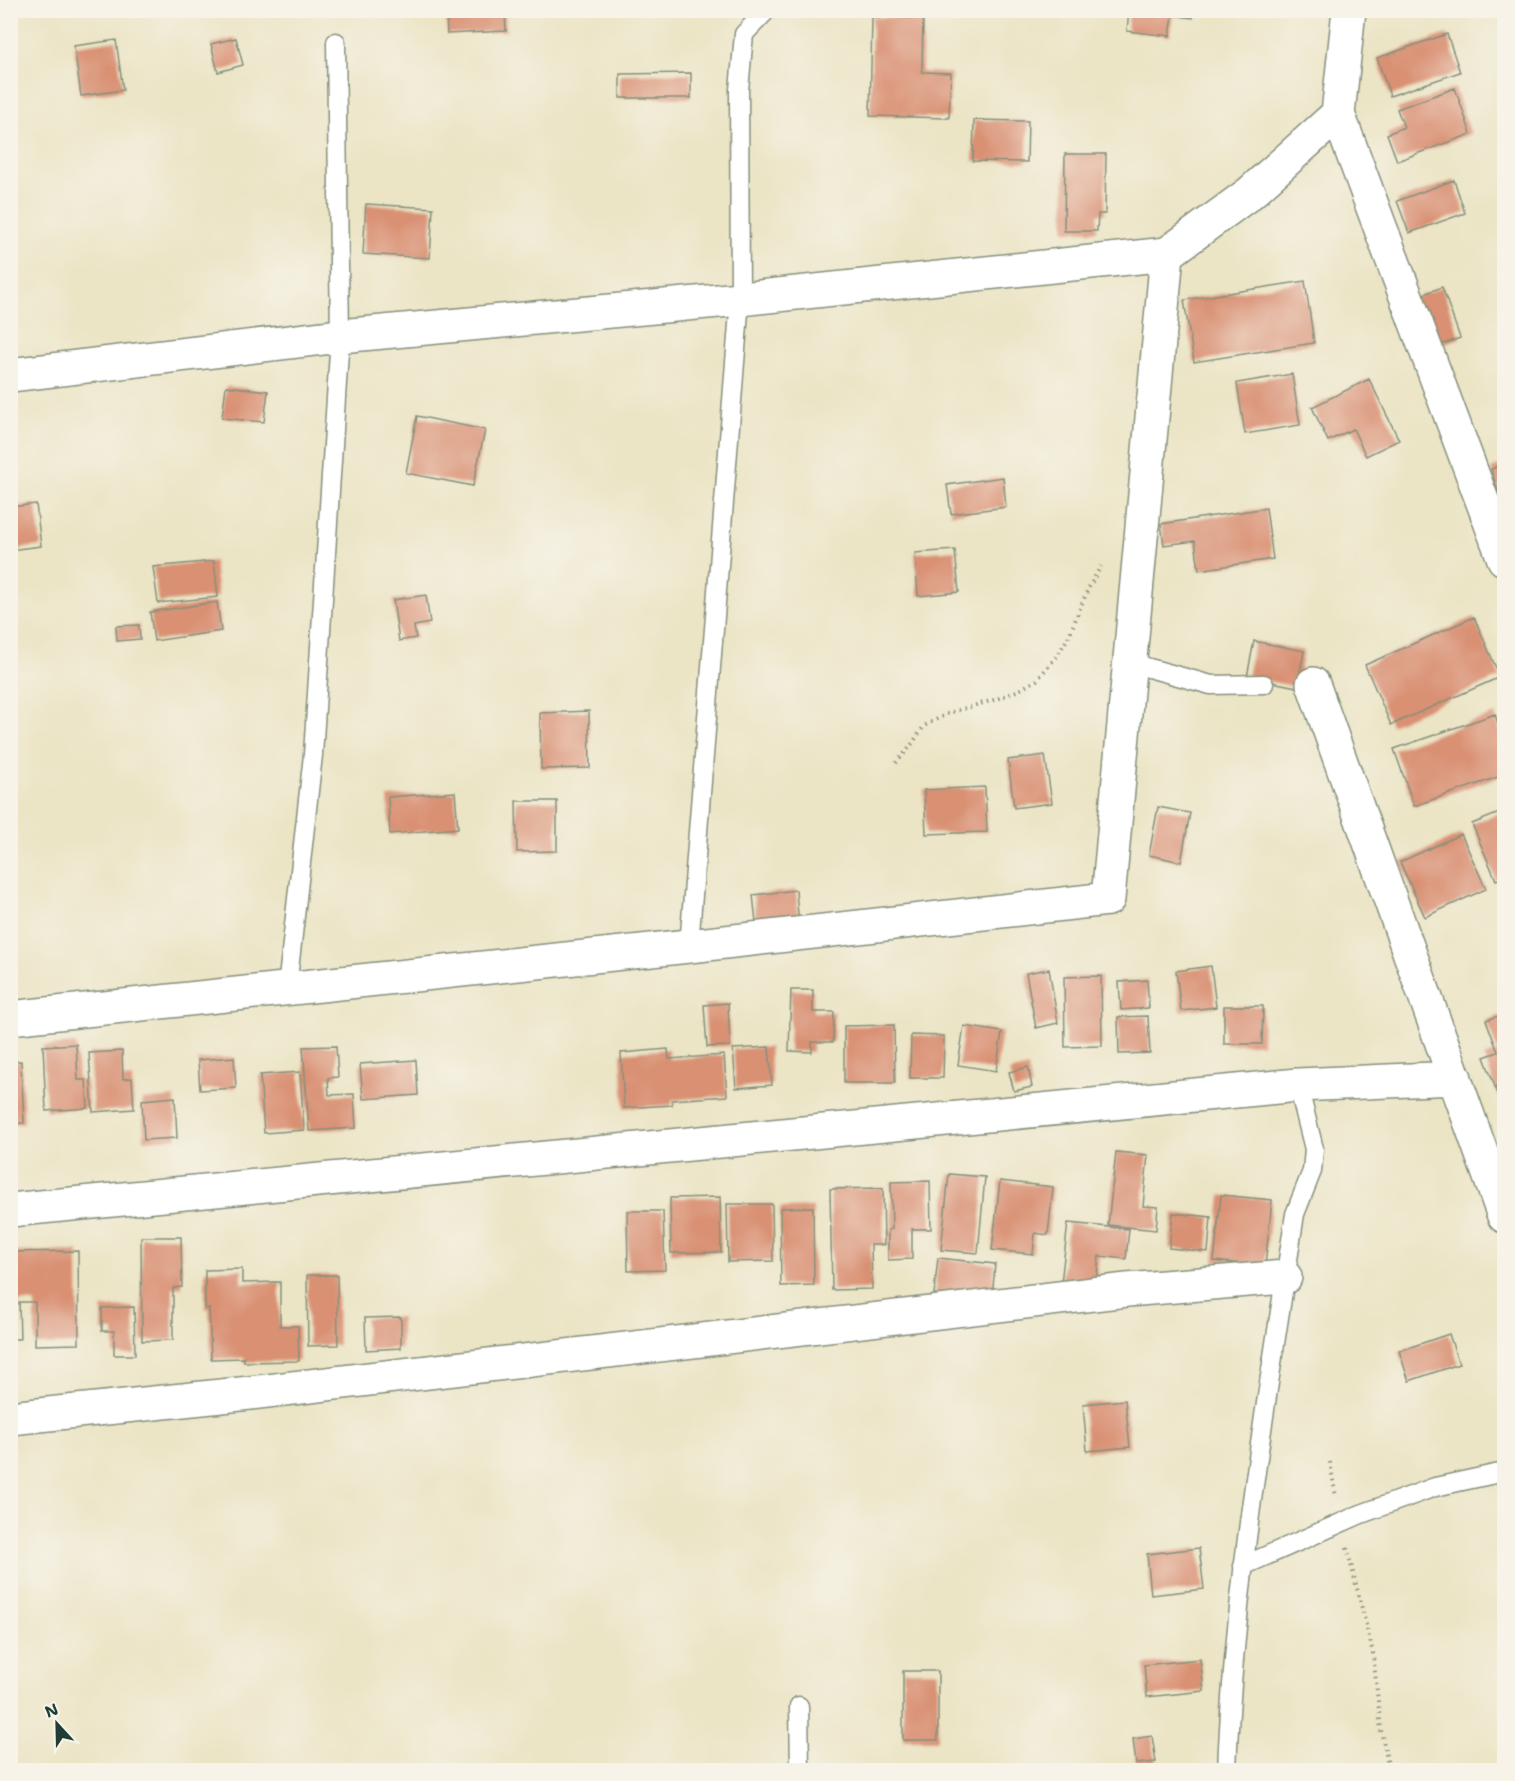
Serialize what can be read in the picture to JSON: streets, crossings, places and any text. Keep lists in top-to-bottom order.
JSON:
{
  "north": "top"
}
